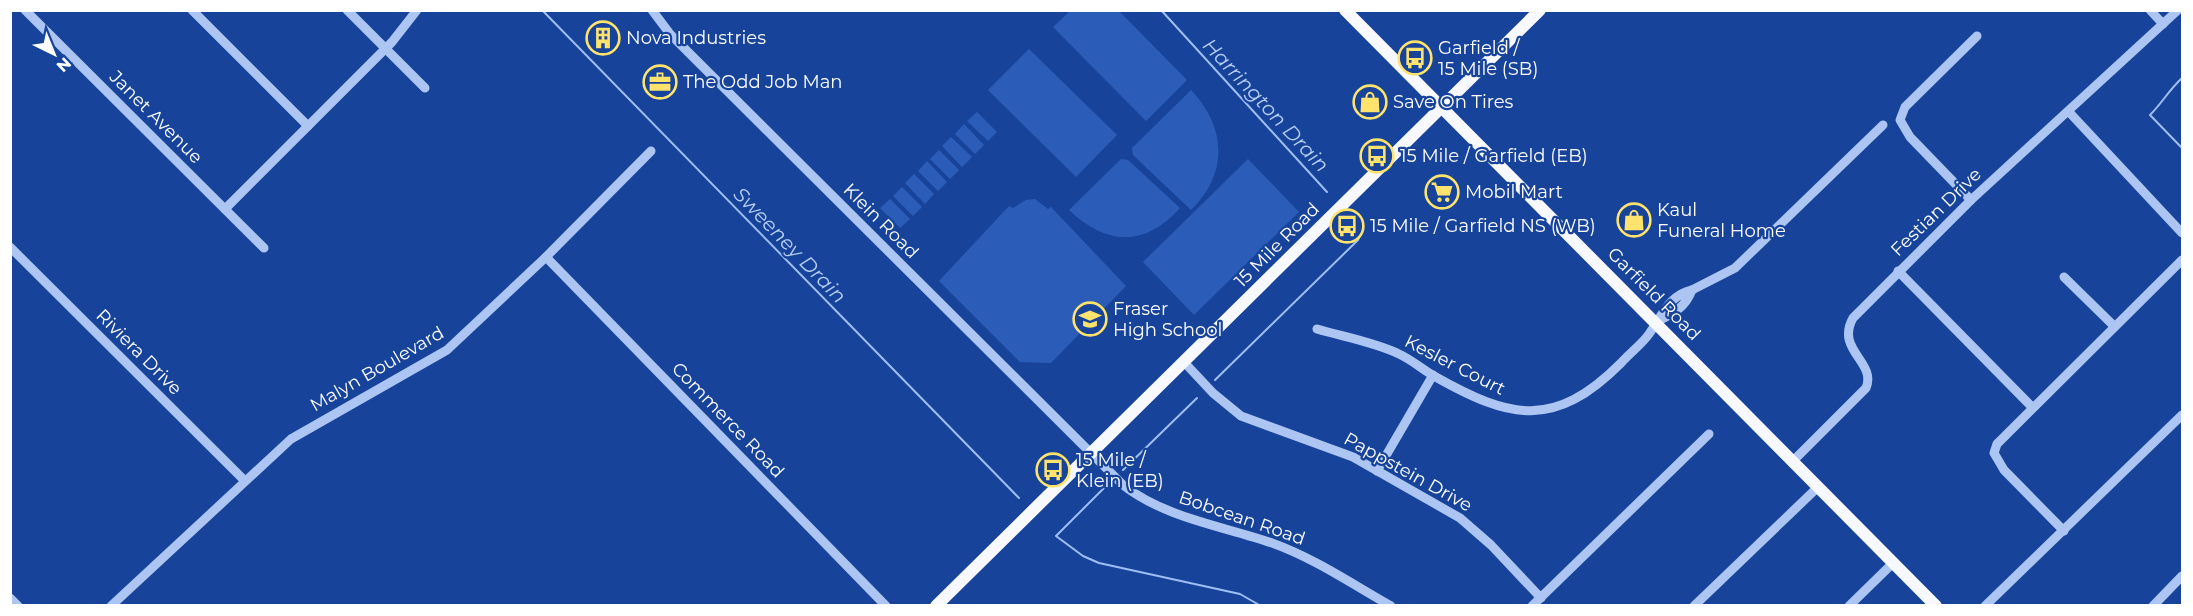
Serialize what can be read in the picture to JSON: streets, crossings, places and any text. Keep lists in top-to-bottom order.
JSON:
{
  "streets": {
    "main road": ["15 Mile Road", "Garfield Road"],
    "street": [
      "Janet Avenue",
      "Festian Drive",
      "Klein Road",
      "Riviera Drive",
      "Kesler Court",
      "Malyn Boulevard",
      "Commerce Road",
      "Pappstein Drive",
      "Bobcean Road"
    ]
  },
  "crossings": [
    ["Festian Drive", "Garfield Road"],
    ["Klein Road", "15 Mile Road"],
    ["Klein Road", "Bobcean Road"],
    ["15 Mile Road", "Garfield Road"],
    ["15 Mile Road", "Pappstein Drive"],
    ["15 Mile Road", "Bobcean Road"],
    ["Garfield Road", "Kesler Court"],
    ["Riviera Drive", "Malyn Boulevard"],
    ["Malyn Boulevard", "Commerce Road"]
  ],
  "water": ["Harrington Drain", "Sweeney Drain"],
  "places": {
    "building": ["Nova Industries"],
    "bus stop": [
      "Garfield / 15 Mile (SB)",
      "15 Mile / Garfield (EB)",
      "15 Mile / Garfield NS (WB)",
      "15 Mile / Klein (EB)"
    ],
    "office": ["The Odd Job Man"],
    "shop": ["Save On Tires", "Kaul Funeral Home"],
    "supermarket": ["Mobil Mart"],
    "school or university": ["Fraser High School"]
  },
  "north": "bottom right"
}
